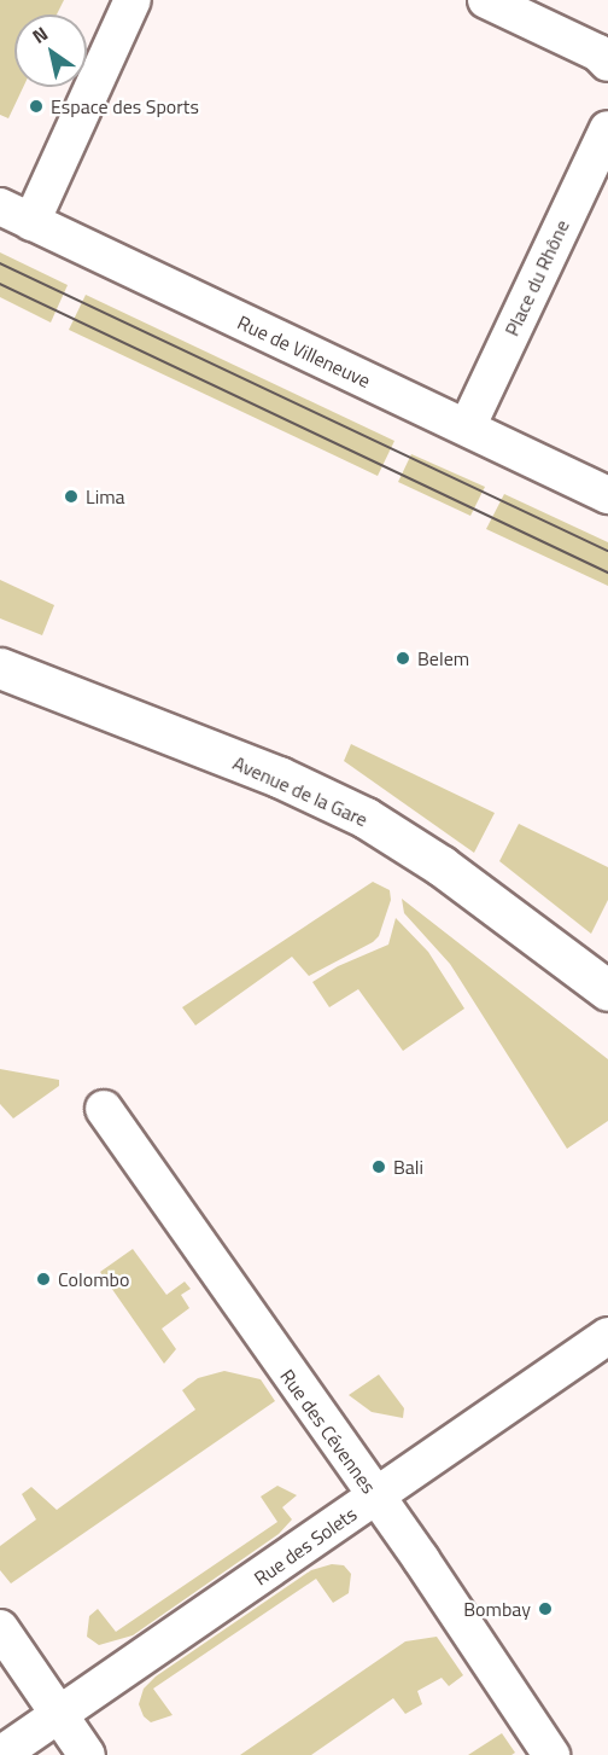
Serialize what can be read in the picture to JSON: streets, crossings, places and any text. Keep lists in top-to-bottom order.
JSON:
{
  "streets": {
    "street": [
      "Place du Rhône",
      "Rue de Villeneuve",
      "Avenue de la Gare",
      "Rue des Cévennes",
      "Rue des Solets"
    ]
  },
  "crossings": [
    ["Place du Rhône", "Rue de Villeneuve"],
    ["Rue des Cévennes", "Rue des Solets"]
  ],
  "places": [
    "Espace des Sports",
    "Lima",
    "Belem",
    "Bali",
    "Colombo",
    "Bombay"
  ],
  "north": "top left"
}
